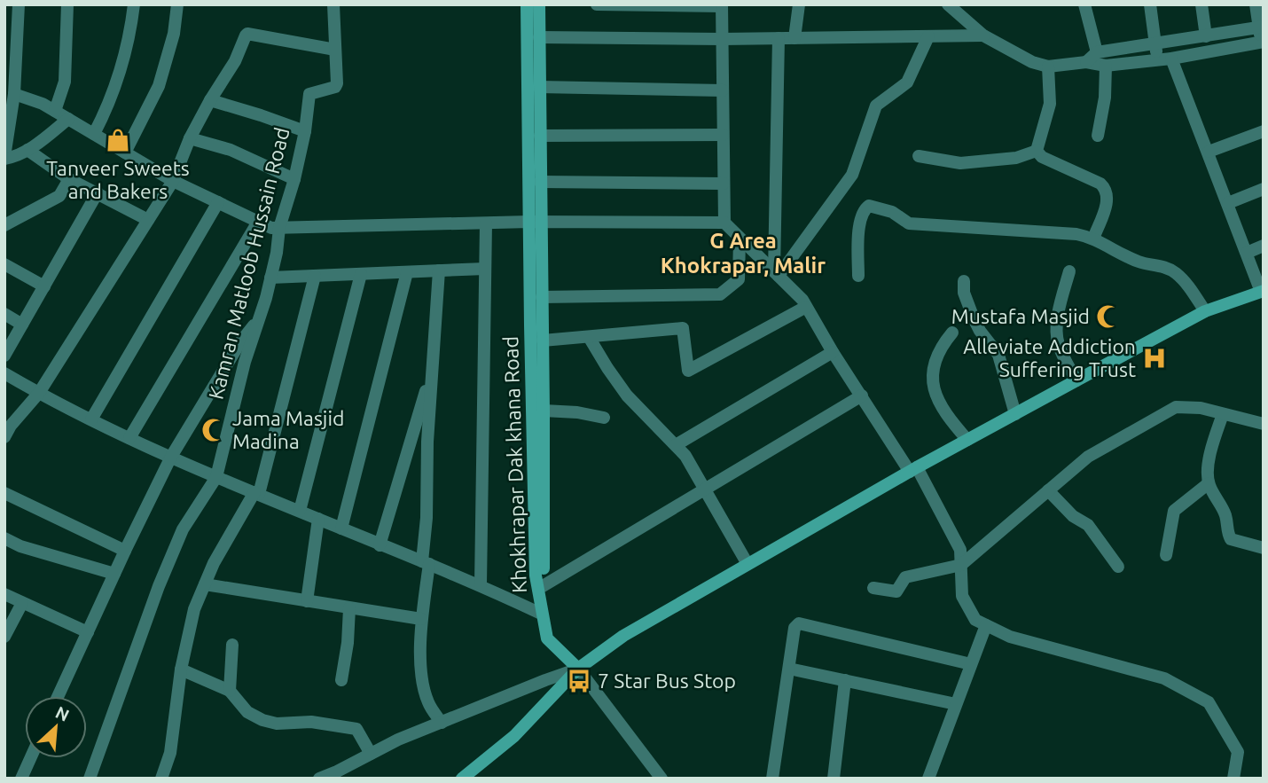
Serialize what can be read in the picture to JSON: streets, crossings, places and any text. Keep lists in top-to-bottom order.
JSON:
{
  "streets": {
    "street": ["Kamran Matloob Hussain Road", "Khokhrapar Dak khana Road"]
  },
  "districts": ["G Area Khokrapar, Malir"],
  "places": {
    "shop": ["Tanveer Sweets and Bakers"],
    "mosque": ["Mustafa Masjid", "Jama Masjid Madina"],
    "hospital": ["Alleviate Addiction Suffering Trust"],
    "bus stop": ["7 Star Bus Stop"]
  },
  "north": "top right"
}
